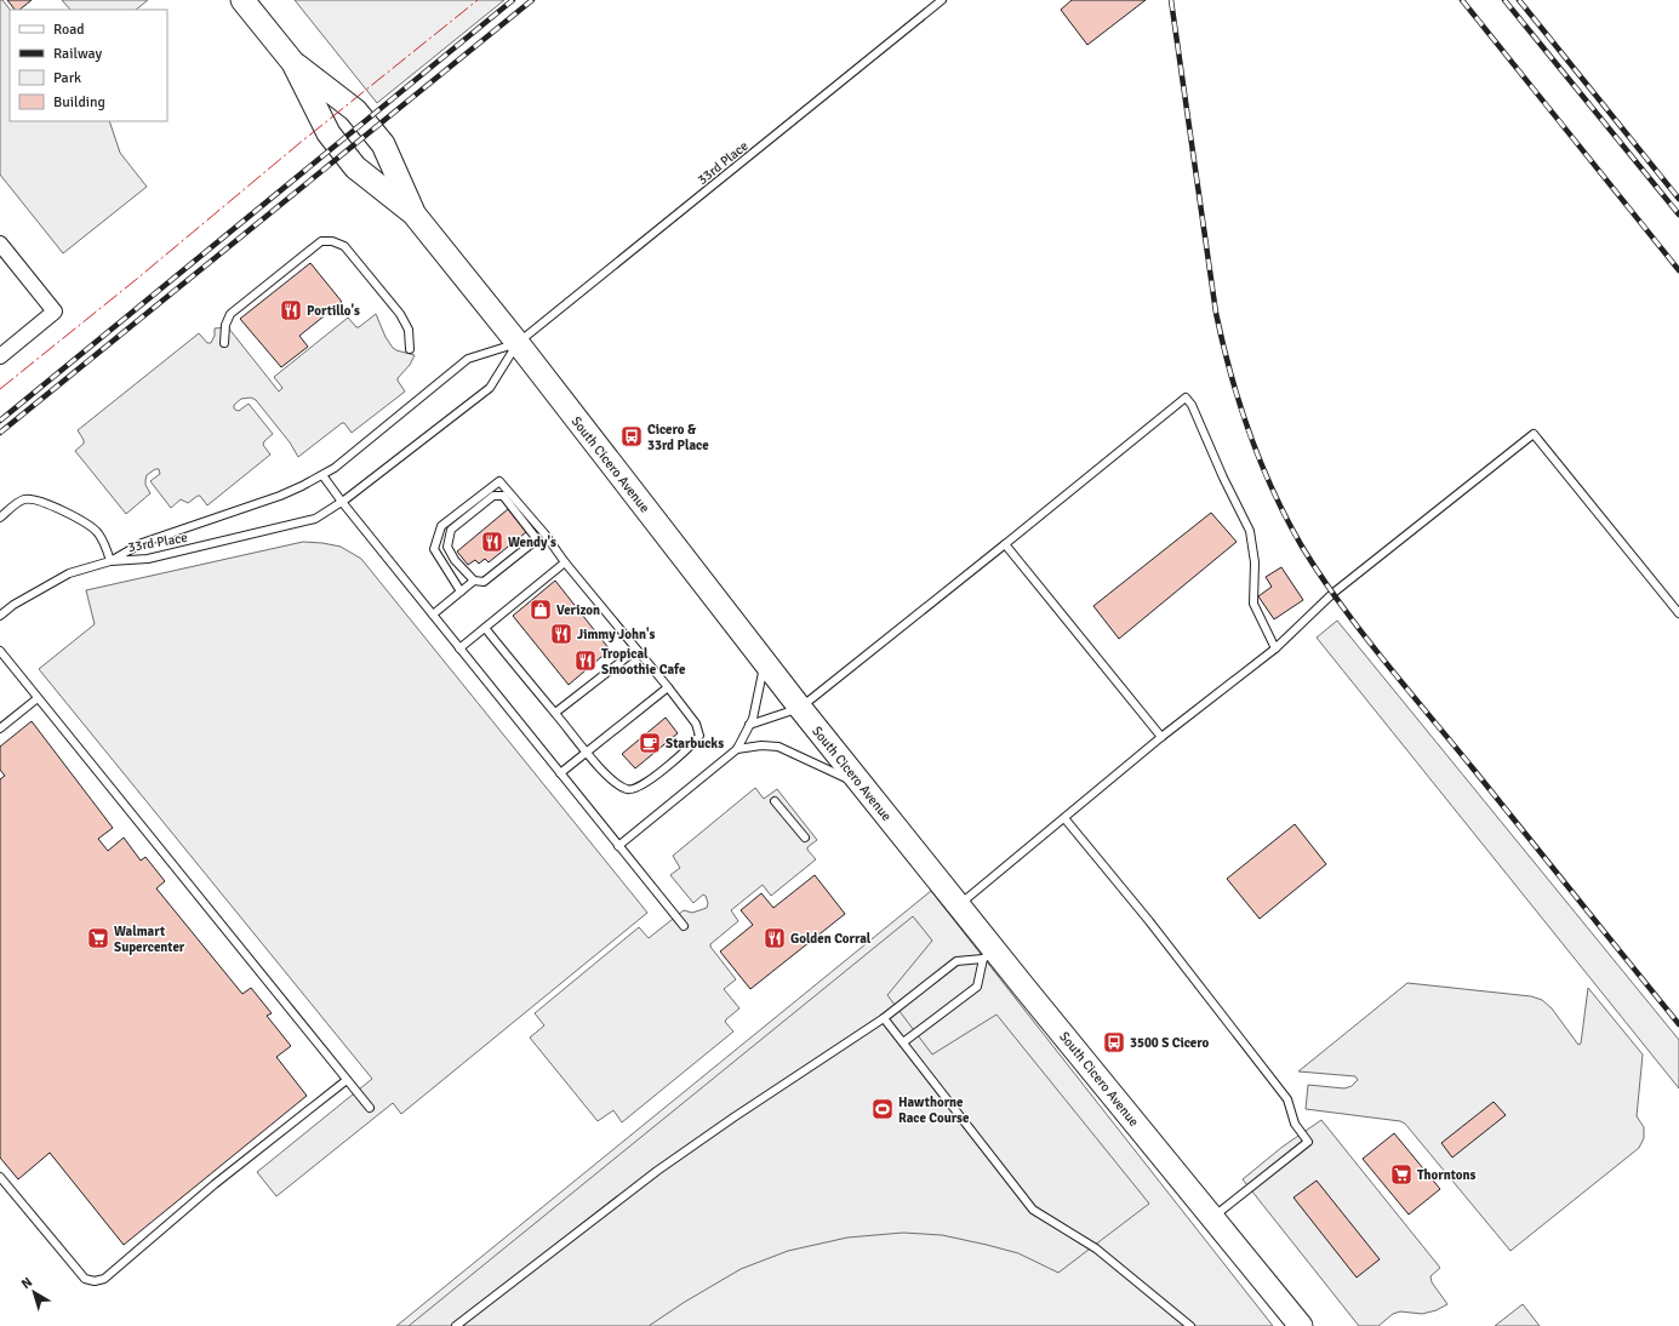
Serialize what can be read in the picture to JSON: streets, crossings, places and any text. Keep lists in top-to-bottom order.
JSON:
{
  "streets": {
    "main road": ["South Cicero Avenue"],
    "lane": ["33rd Place"]
  },
  "crossings": [
    ["33rd Place", "South Cicero Avenue"]
  ],
  "places": {
    "restaurant": [
      "Portillo's",
      "Wendy's",
      "Jimmy John's",
      "Tropical Smoothie Cafe",
      "Golden Corral"
    ],
    "bus stop": ["Cicero & 33rd Place", "3500 S Cicero"],
    "shop": ["Verizon"],
    "cafe": ["Starbucks"],
    "supermarket": ["Walmart Supercenter", "Thorntons"],
    "sports": ["Hawthorne Race Course"]
  },
  "legend": [
    "Road",
    "Railway",
    "Park",
    "Building"
  ],
  "north": "top left"
}
